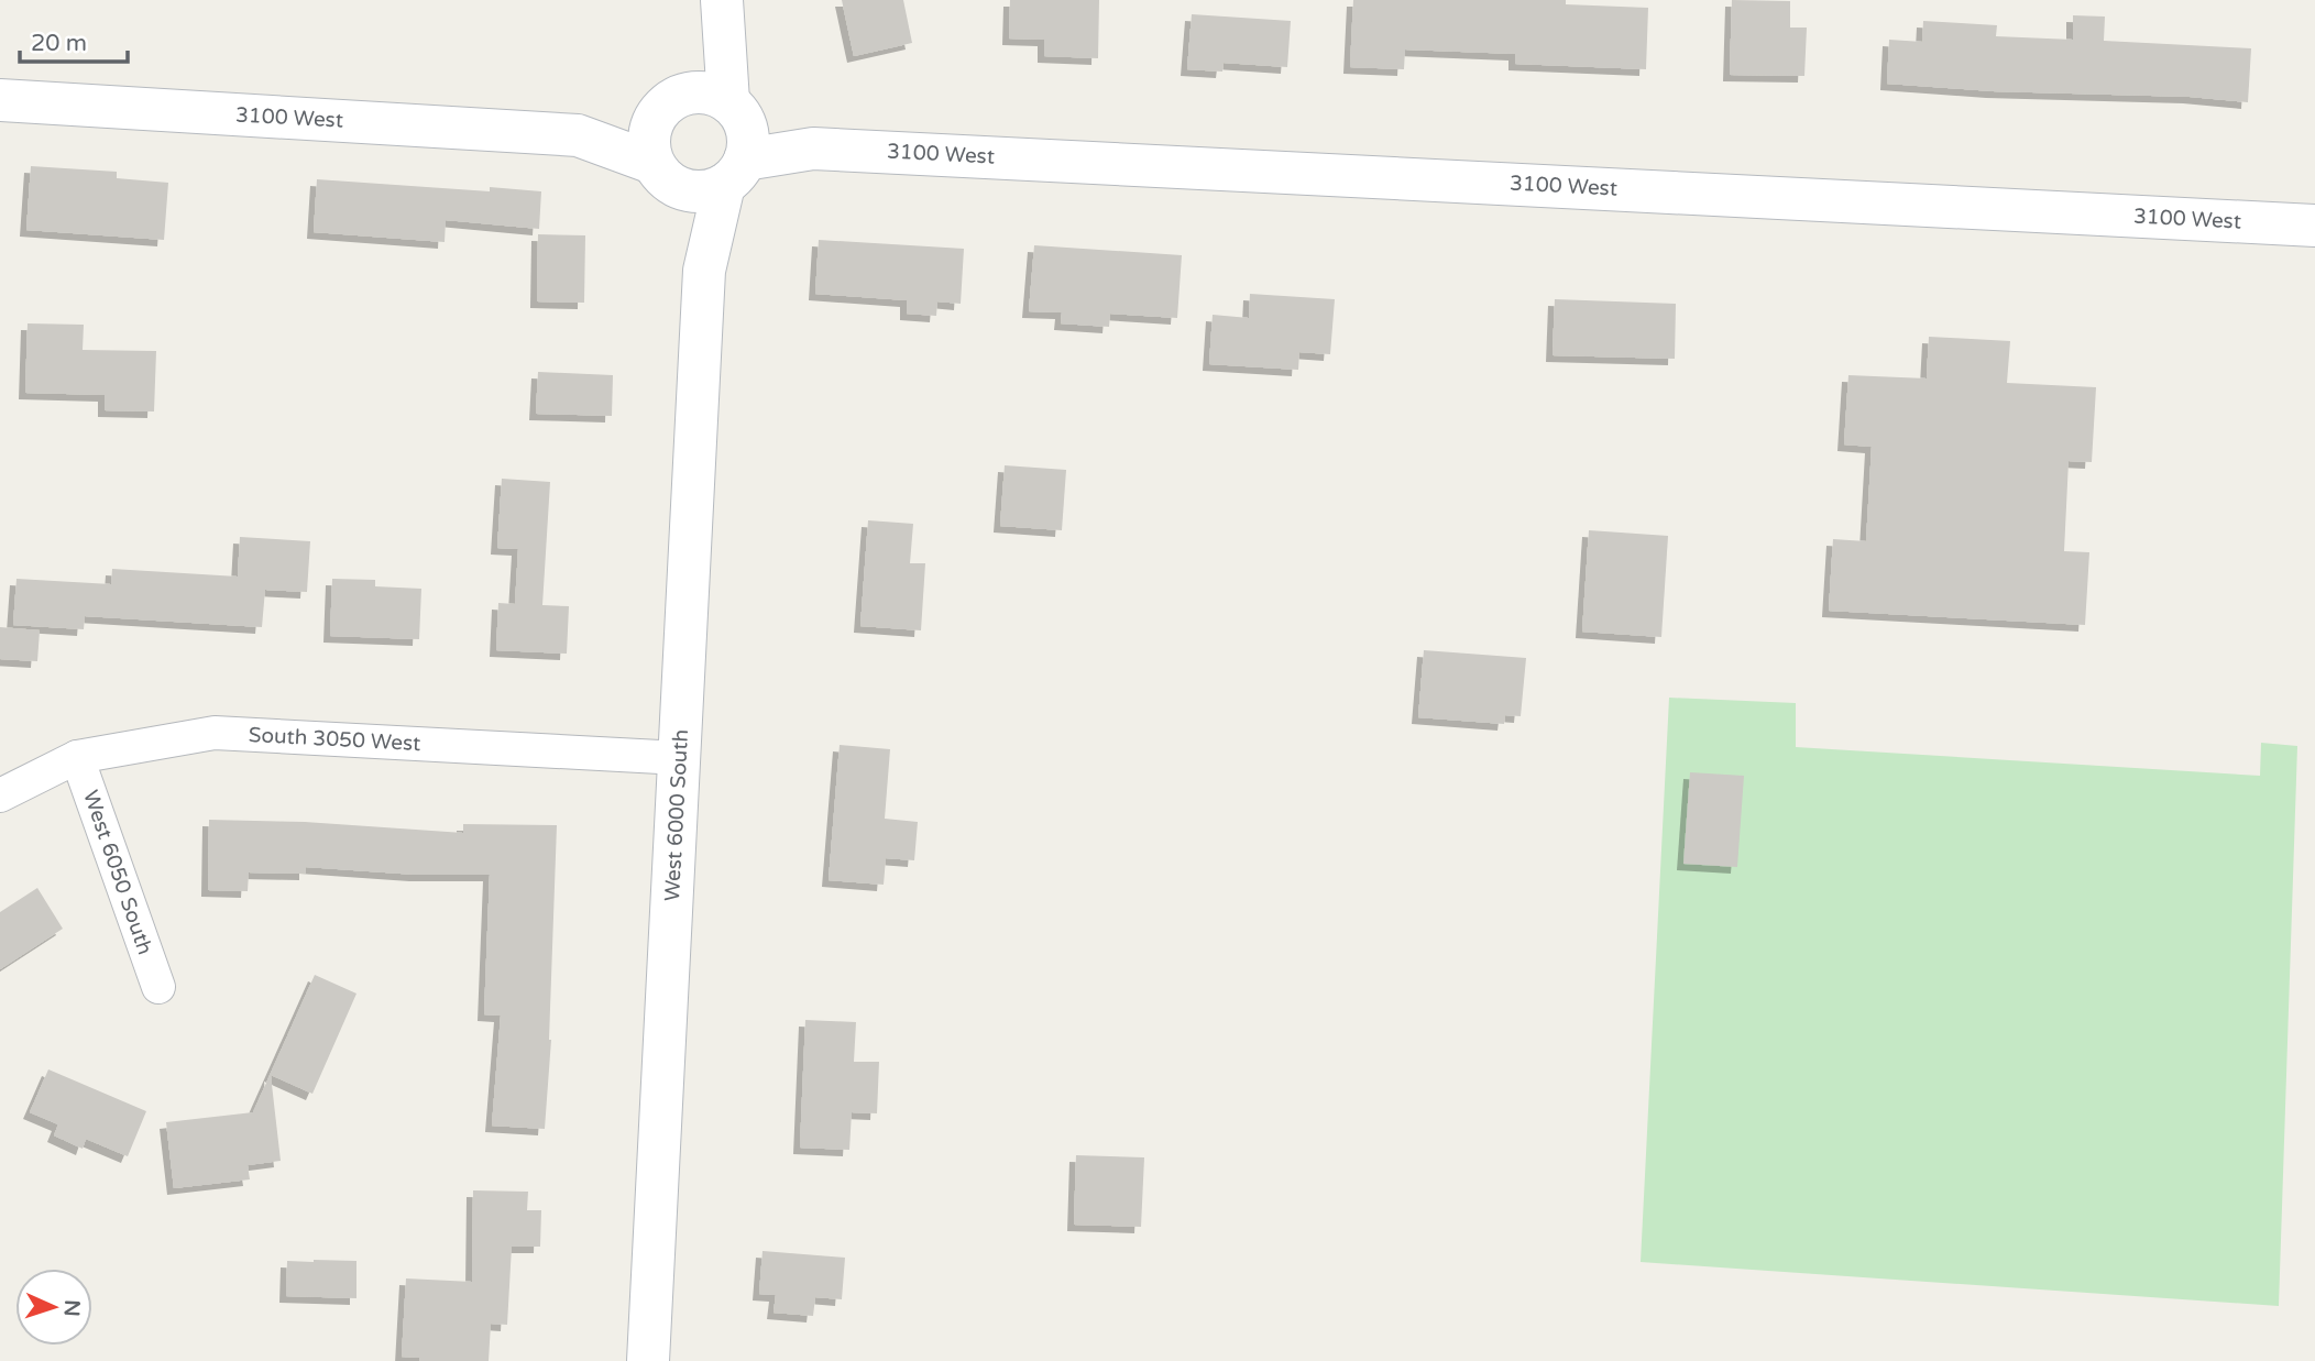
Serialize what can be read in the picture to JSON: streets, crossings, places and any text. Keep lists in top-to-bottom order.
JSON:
{
  "streets": {
    "street": [
      "3100 West",
      "South 3050 West",
      "West 6000 South",
      "West 6050 South"
    ]
  },
  "crossings": [
    ["3100 West", "West 6000 South"],
    ["South 3050 West", "West 6000 South"],
    ["South 3050 West", "West 6050 South"]
  ],
  "scale_bar": "20 m",
  "north": "right"
}
